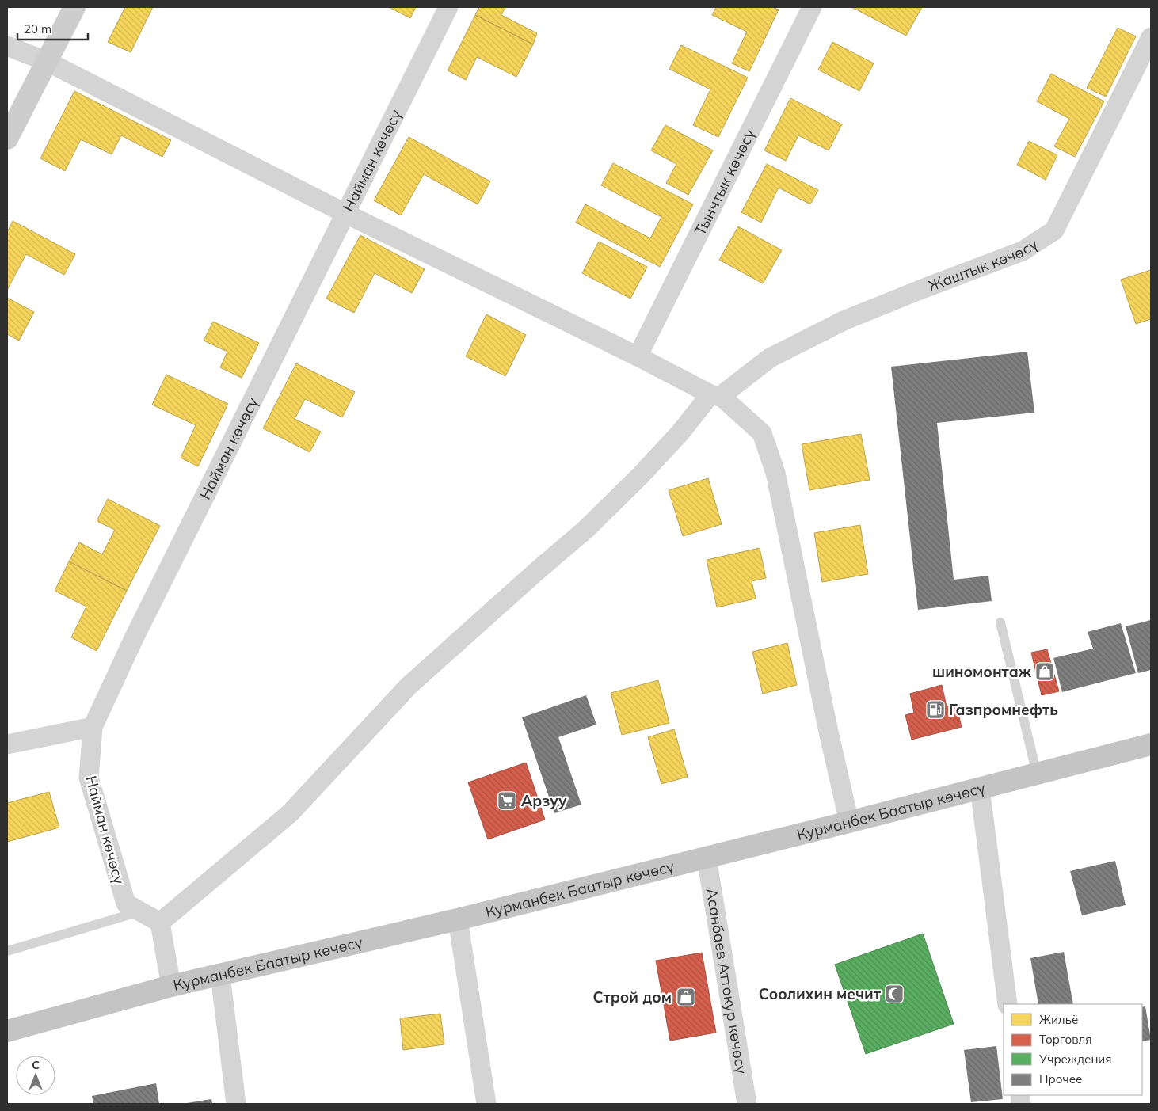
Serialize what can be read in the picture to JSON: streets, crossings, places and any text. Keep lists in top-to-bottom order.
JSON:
{
  "streets": {
    "highway": ["Курманбек Баатыр көчөсү"],
    "street": [
      "Найман көчөсү",
      "Тынчтык көчөсү",
      "Жаштык көчөсү",
      "Асанбаев Аттокур көчөсү"
    ]
  },
  "crossings": [
    ["Курманбек Баатыр көчөсү", "Асанбаев Аттокур көчөсү"]
  ],
  "places": {
    "shop": ["шиномонтаж", "Строй дом"],
    "fuel station": ["Газпромнефть"],
    "supermarket": ["Арзуу"],
    "mosque": ["Соолихин мечит"]
  },
  "legend": [
    "Жильё",
    "Торговля",
    "Учреждения",
    "Прочее"
  ],
  "scale_bar": "20 m",
  "north": "top"
}
